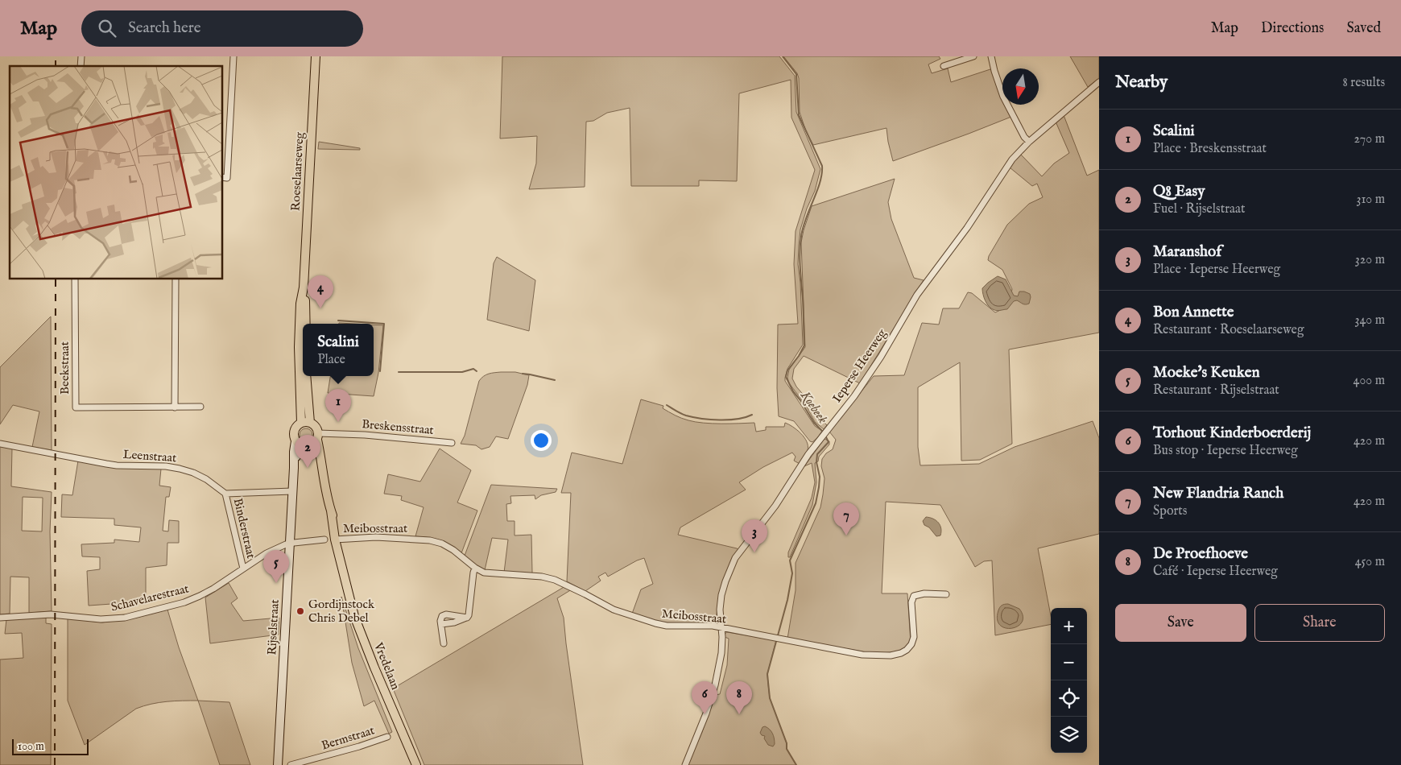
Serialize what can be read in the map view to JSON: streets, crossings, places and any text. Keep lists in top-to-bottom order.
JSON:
{
  "streets": {
    "main road": ["Roeselaarseweg", "Vredelaan"],
    "street": [
      "Ieperse Heerweg",
      "Beekstraat",
      "Breskensstraat",
      "Leenstraat",
      "Binderstraat",
      "Meibosstraat",
      "Schavelarestraat",
      "Rijselstraat",
      "Bermstraat"
    ]
  },
  "crossings": [
    ["Roeselaarseweg", "Breskensstraat"],
    ["Roeselaarseweg", "Rijselstraat"],
    ["Roeselaarseweg", "Vredelaan"],
    ["Ieperse Heerweg", "Meibosstraat"],
    ["Breskensstraat", "Rijselstraat"],
    ["Breskensstraat", "Vredelaan"],
    ["Leenstraat", "Binderstraat"],
    ["Binderstraat", "Schavelarestraat"],
    ["Meibosstraat", "Vredelaan"],
    ["Schavelarestraat", "Rijselstraat"],
    ["Rijselstraat", "Vredelaan"]
  ],
  "water": ["Koebeek"],
  "places": ["Gordijnstock Chris Debel"],
  "scale_bar": "100 m",
  "north": "bottom",
  "page": {
    "header": "Map",
    "search": "Search here",
    "nav": ["Map", "Directions", "Saved"],
    "heading": ["Nearby", "8 results"],
    "list": [
      {
        "mark": "1",
        "name": "Scalini",
        "note": "Place · Breskensstraat",
        "value": "270 m"
      },
      {
        "mark": "2",
        "name": "Q8 Easy",
        "note": "Fuel · Rijselstraat",
        "value": "310 m"
      },
      {
        "mark": "3",
        "name": "Maranshof",
        "note": "Place · Ieperse Heerweg",
        "value": "320 m"
      },
      {
        "mark": "4",
        "name": "Bon Annette",
        "note": "Restaurant · Roeselaarseweg",
        "value": "340 m"
      },
      {
        "mark": "5",
        "name": "Moeke's Keuken",
        "note": "Restaurant · Rijselstraat",
        "value": "400 m"
      },
      {
        "mark": "6",
        "name": "Torhout Kinderboerderij",
        "note": "Bus stop · Ieperse Heerweg",
        "value": "420 m"
      },
      {
        "mark": "7",
        "name": "New Flandria Ranch",
        "note": "Sports",
        "value": "420 m"
      },
      {
        "mark": "8",
        "name": "De Proefhoeve",
        "note": "Café · Ieperse Heerweg",
        "value": "450 m"
      }
    ],
    "pins": [
      "4",
      "1",
      "2",
      "7",
      "3",
      "5",
      "6",
      "8"
    ],
    "popup": ["Scalini", "Place"],
    "buttons": ["Save", "Share"],
    "map_buttons": ["+", "−"],
    "scale": "100 m"
  }
}
